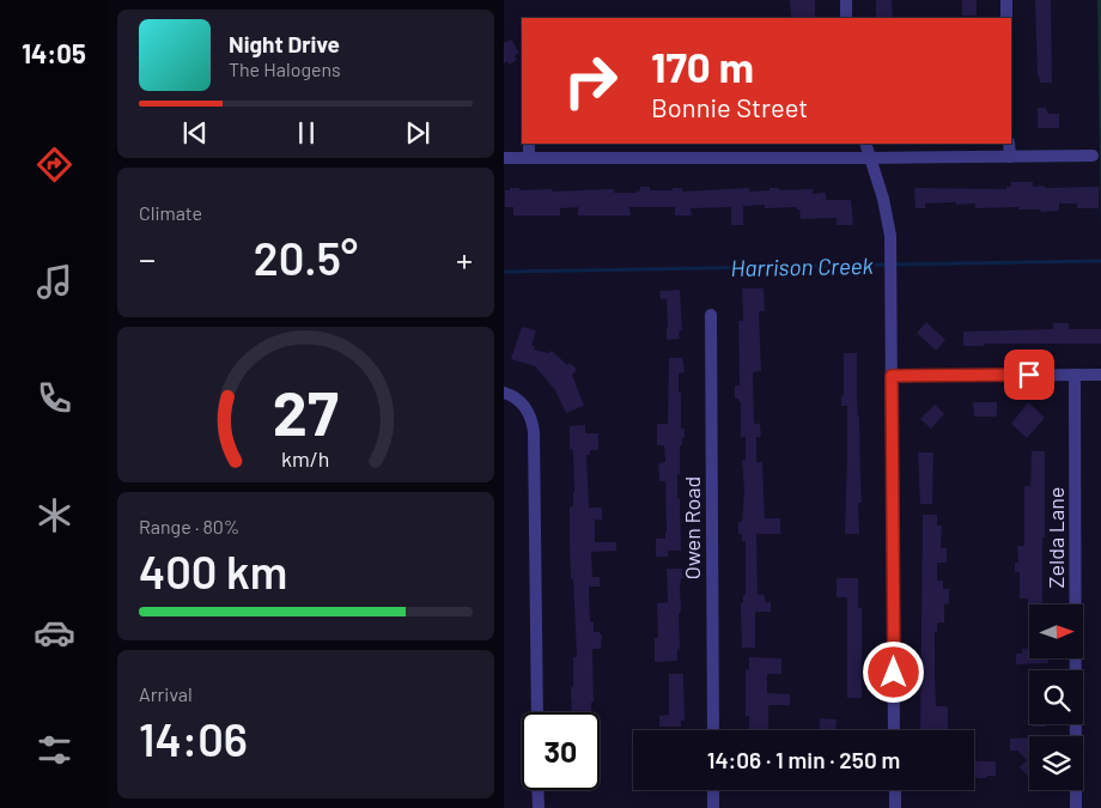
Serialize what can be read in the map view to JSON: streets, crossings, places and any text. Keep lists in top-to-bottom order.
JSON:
{
  "streets": {
    "street": ["Owen Road", "Zelda Lane"]
  },
  "water": ["Harrison Creek"],
  "north": "right",
  "page": {
    "tabs": "14:05",
    "turn": ["170 m", "Bonnie Street"],
    "song": ["Night Drive", "The Halogens"],
    "tile": [
      "Climate",
      ["Range · 80%", "400 km"],
      ["Arrival", "14:06"]
    ],
    "heat": ["−", "20.5°", "+"],
    "limit": "30",
    "trip": "14:06 · 1 min · 250 m",
    "gauge": ["27", "km/h"]
  }
}
